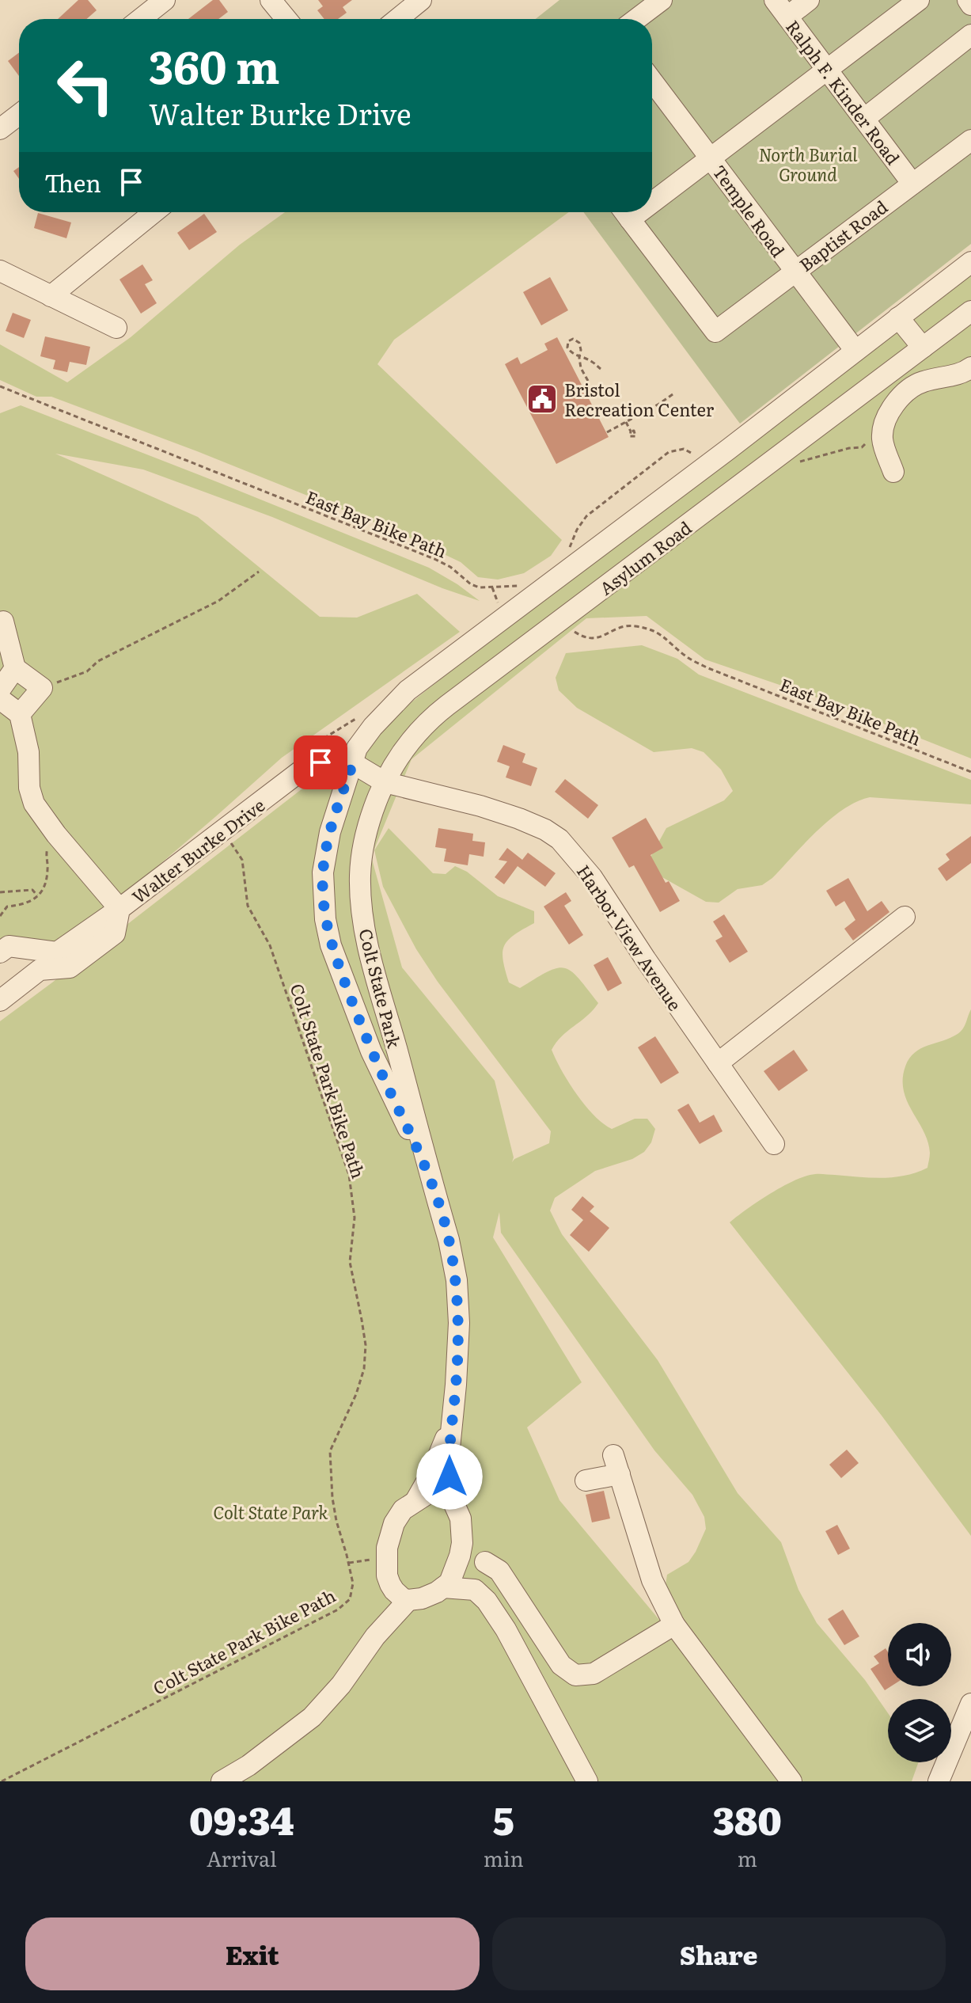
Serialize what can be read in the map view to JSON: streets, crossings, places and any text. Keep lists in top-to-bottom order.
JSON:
{
  "streets": {
    "street": [
      "Ralph F. Kinder Road",
      "Temple Road",
      "Baptist Road",
      "Asylum Road",
      "Walter Burke Drive",
      "Harbor View Avenue",
      "Colt State Park"
    ],
    "path": ["East Bay Bike Path", "Colt State Park Bike Path"]
  },
  "crossings": [
    ["Ralph F. Kinder Road", "Baptist Road"],
    ["Temple Road", "Baptist Road"],
    ["East Bay Bike Path", "Asylum Road"],
    ["East Bay Bike Path", "Colt State Park"],
    ["Asylum Road", "Harbor View Avenue"],
    ["Asylum Road", "Colt State Park"],
    ["Walter Burke Drive", "Harbor View Avenue"],
    ["Walter Burke Drive", "Colt State Park"],
    ["Walter Burke Drive", "Colt State Park Bike Path"],
    ["Harbor View Avenue", "Colt State Park"]
  ],
  "parks": ["North Burial Ground", "Colt State Park"],
  "places": {
    "public building": ["Bristol Recreation Center"]
  },
  "page": {
    "turn": ["360 m", "Walter Burke Drive"],
    "then": "Then",
    "eta": [
      "09:34",
      "Arrival",
      "5",
      "min",
      "380",
      "m"
    ],
    "buttons": ["Exit", "Share"]
  }
}
